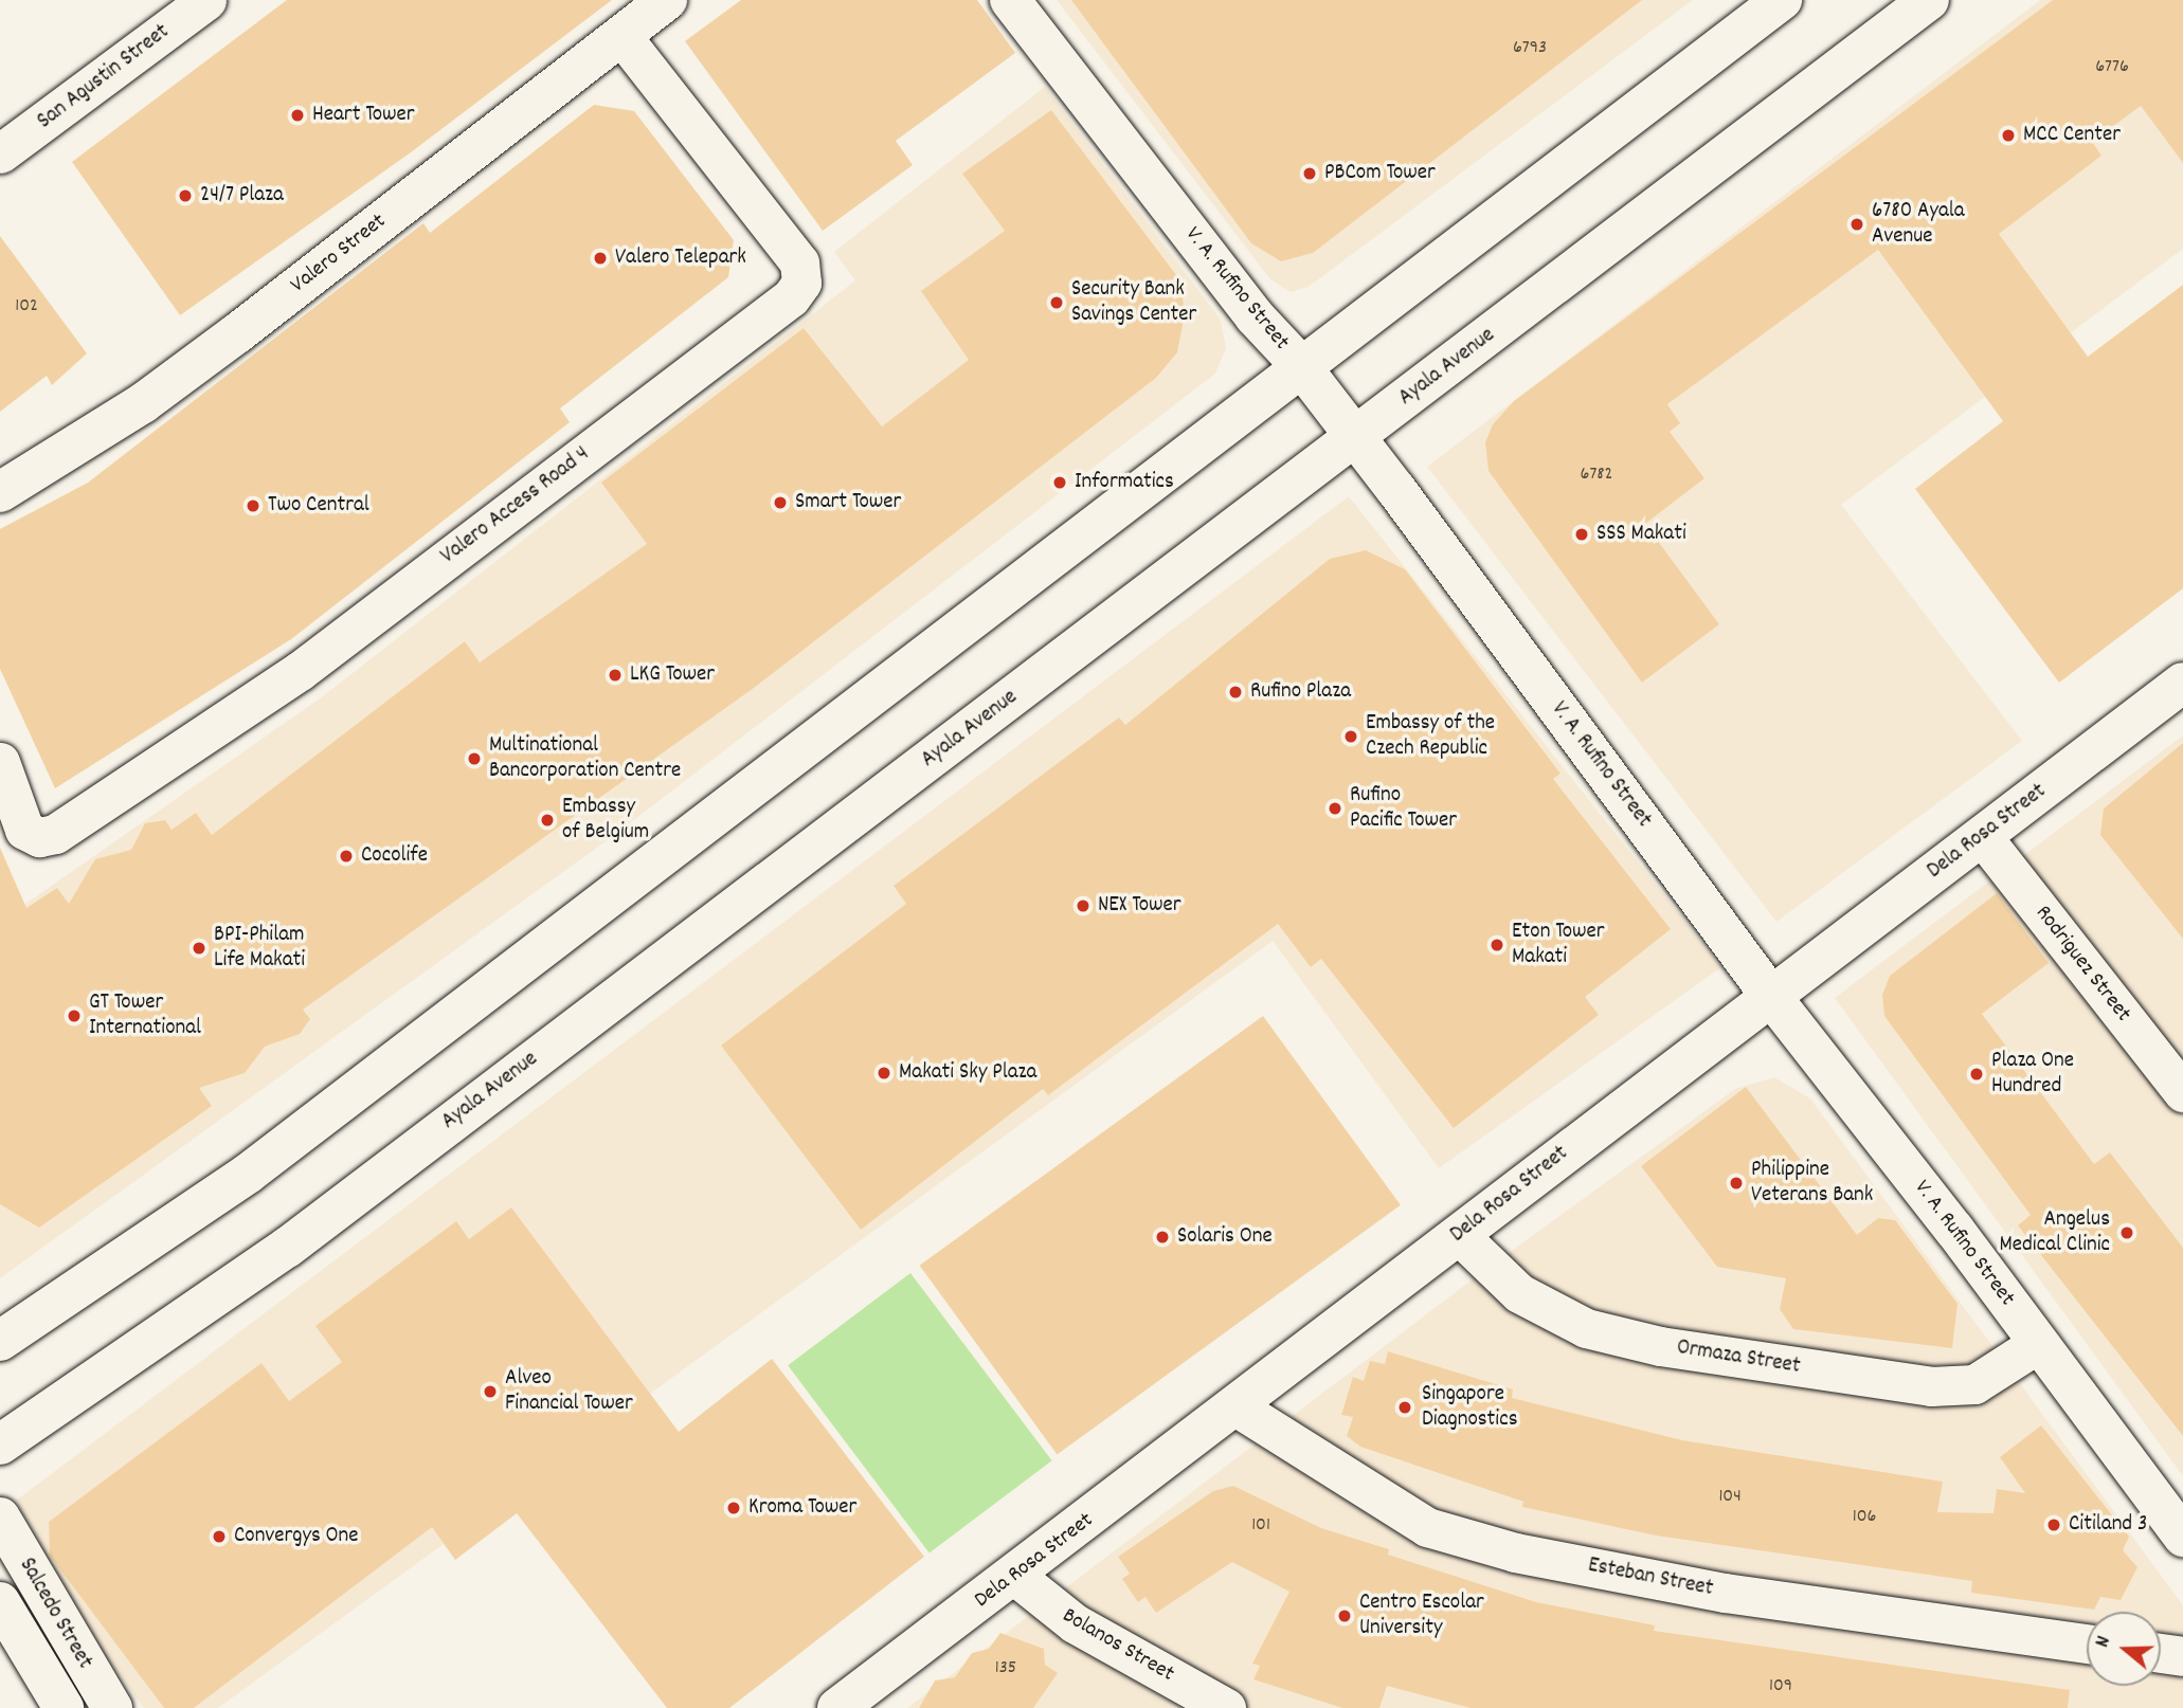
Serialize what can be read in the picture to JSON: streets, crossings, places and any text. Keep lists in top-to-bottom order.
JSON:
{
  "streets": {
    "street": [
      "San Agustin Street",
      "Valero Street",
      "V. A. Rufino Street",
      "Ayala Avenue",
      "Valero Access Road 4",
      "Dela Rosa Street",
      "Rodriguez Street",
      "Ormaza Street",
      "Esteban Street",
      "Salcedo Street",
      "Bolanos Street"
    ]
  },
  "crossings": [
    ["Valero Street", "Valero Access Road 4"],
    ["V. A. Rufino Street", "Ayala Avenue"],
    ["V. A. Rufino Street", "Dela Rosa Street"],
    ["V. A. Rufino Street", "Ormaza Street"],
    ["Dela Rosa Street", "Rodriguez Street"],
    ["Dela Rosa Street", "Ormaza Street"],
    ["Dela Rosa Street", "Esteban Street"],
    ["Dela Rosa Street", "Bolanos Street"]
  ],
  "places": [
    "Heart Tower",
    "MCC Center",
    "PBCom Tower",
    "24/7 Plaza",
    "6780 Ayala Avenue",
    "Valero Telepark",
    "Security Bank Savings Center",
    "Informatics",
    "Smart Tower",
    "Two Central",
    "SSS Makati",
    "LKG Tower",
    "Rufino Plaza",
    "Embassy of the Czech Republic",
    "Multinational Bancorporation Centre",
    "Rufino Pacific Tower",
    "Embassy of Belgium",
    "Cocolife",
    "NEX Tower",
    "Eton Tower Makati",
    "BPI-Philam Life Makati",
    "GT Tower International",
    "Makati Sky Plaza",
    "Plaza One Hundred",
    "Philippine Veterans Bank",
    "Angelus Medical Clinic",
    "Solaris One",
    "Alveo Financial Tower",
    "Singapore Diagnostics",
    "Kroma Tower",
    "Citiland 3",
    "Convergys One",
    "Centro Escolar University"
  ],
  "house_numbers": [
    "6793",
    "6776",
    "102",
    "6782",
    "104",
    "106",
    "101",
    "135",
    "109"
  ],
  "north": "left"
}
